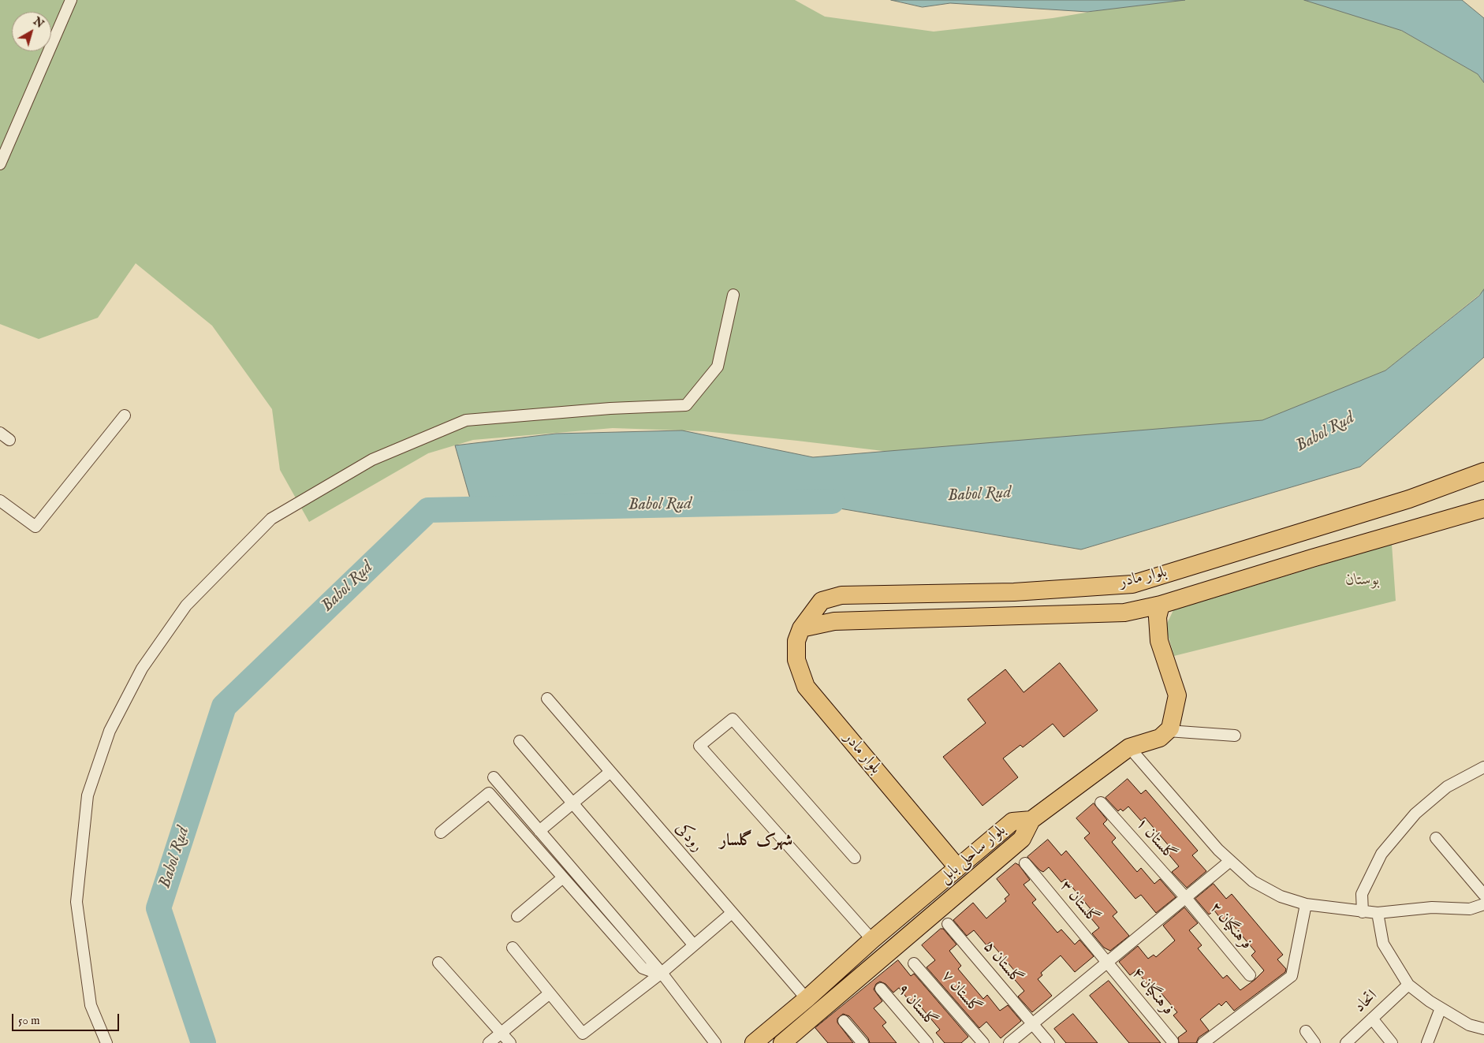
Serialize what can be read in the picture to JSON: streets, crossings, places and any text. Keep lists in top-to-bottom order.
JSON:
{
  "streets": {
    "main road": ["بلوار مادر", "بلوار ساحلی بابل"],
    "street": [
      "رودکی",
      "گلستان ۱",
      "گلستان ۳",
      "فرهنگیان ۲",
      "گلستان ۵",
      "فرهنگیان ۴",
      "گلستان ۷",
      "اتحاد",
      "گلستان ۹"
    ]
  },
  "crossings": [
    ["بلوار مادر", "بلوار ساحلی بابل"],
    ["رودکی", "بلوار ساحلی بابل"],
    ["گلستان ۱", "فرهنگیان ۲"],
    ["گلستان ۳", "فرهنگیان ۴"]
  ],
  "districts": ["شهرک گلسار"],
  "water": ["Babol Rud"],
  "parks": ["بوستان"],
  "scale_bar": "50 m",
  "north": "top right"
}
